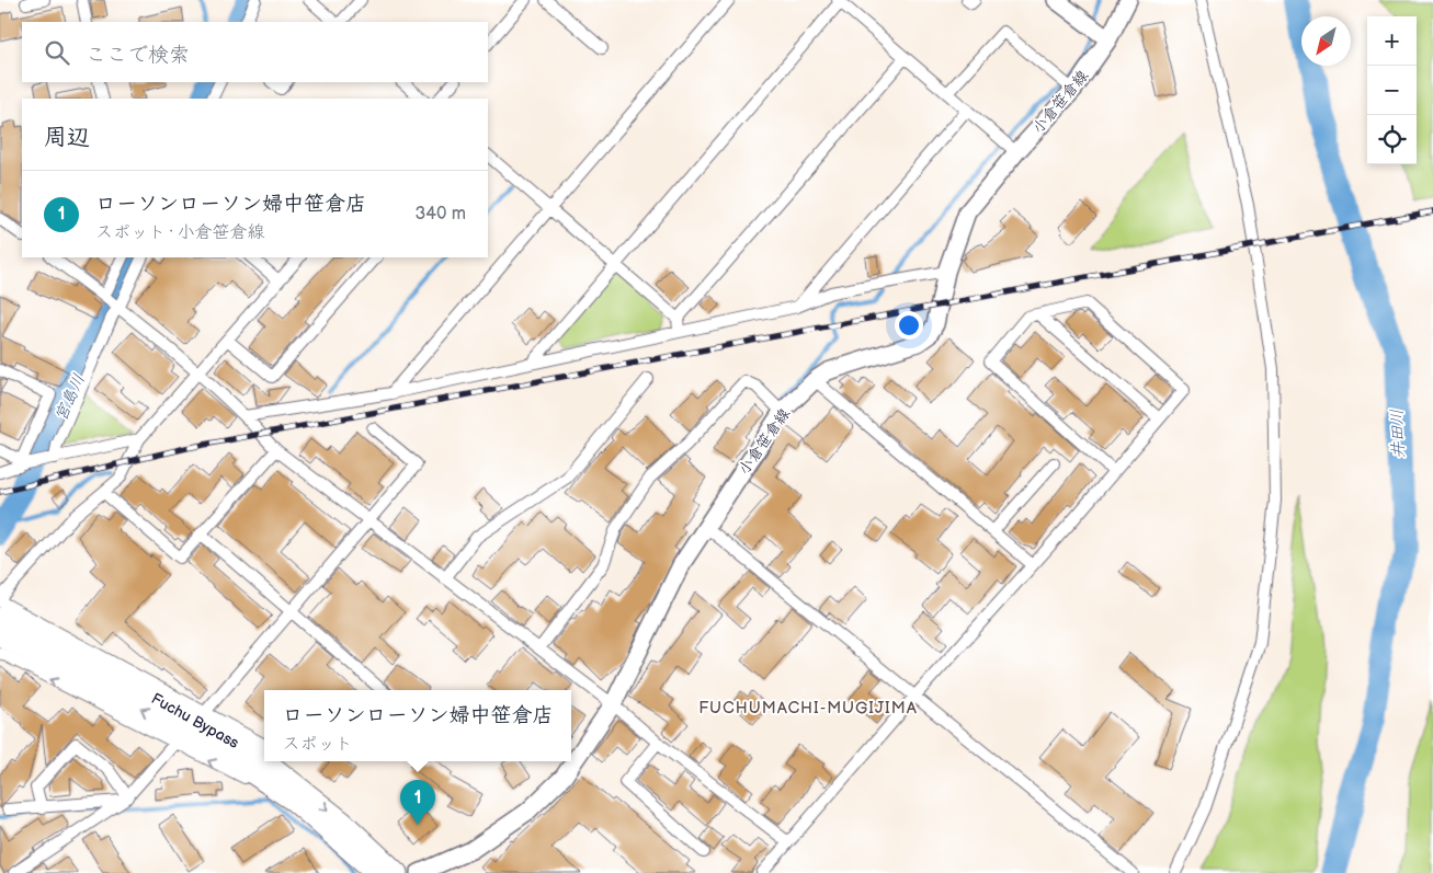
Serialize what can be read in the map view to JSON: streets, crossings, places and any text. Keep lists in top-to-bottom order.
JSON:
{
  "streets": {
    "highway": ["Fuchu Bypass"],
    "main road": ["小倉笹倉線"]
  },
  "districts": ["FUCHUMACHI-MUGIJIMA"],
  "water": ["宮島川", "井田川"],
  "north": "bottom left",
  "page": {
    "map_buttons": ["+", "−"],
    "search": "ここで検索",
    "heading": "周辺",
    "list": [
      {
        "mark": "1",
        "name": "ローソンローソン婦中笹倉店",
        "note": "スポット · 小倉笹倉線",
        "value": "340 m"
      }
    ],
    "popup": ["ローソンローソン婦中笹倉店", "スポット"],
    "pins": "1"
  }
}
